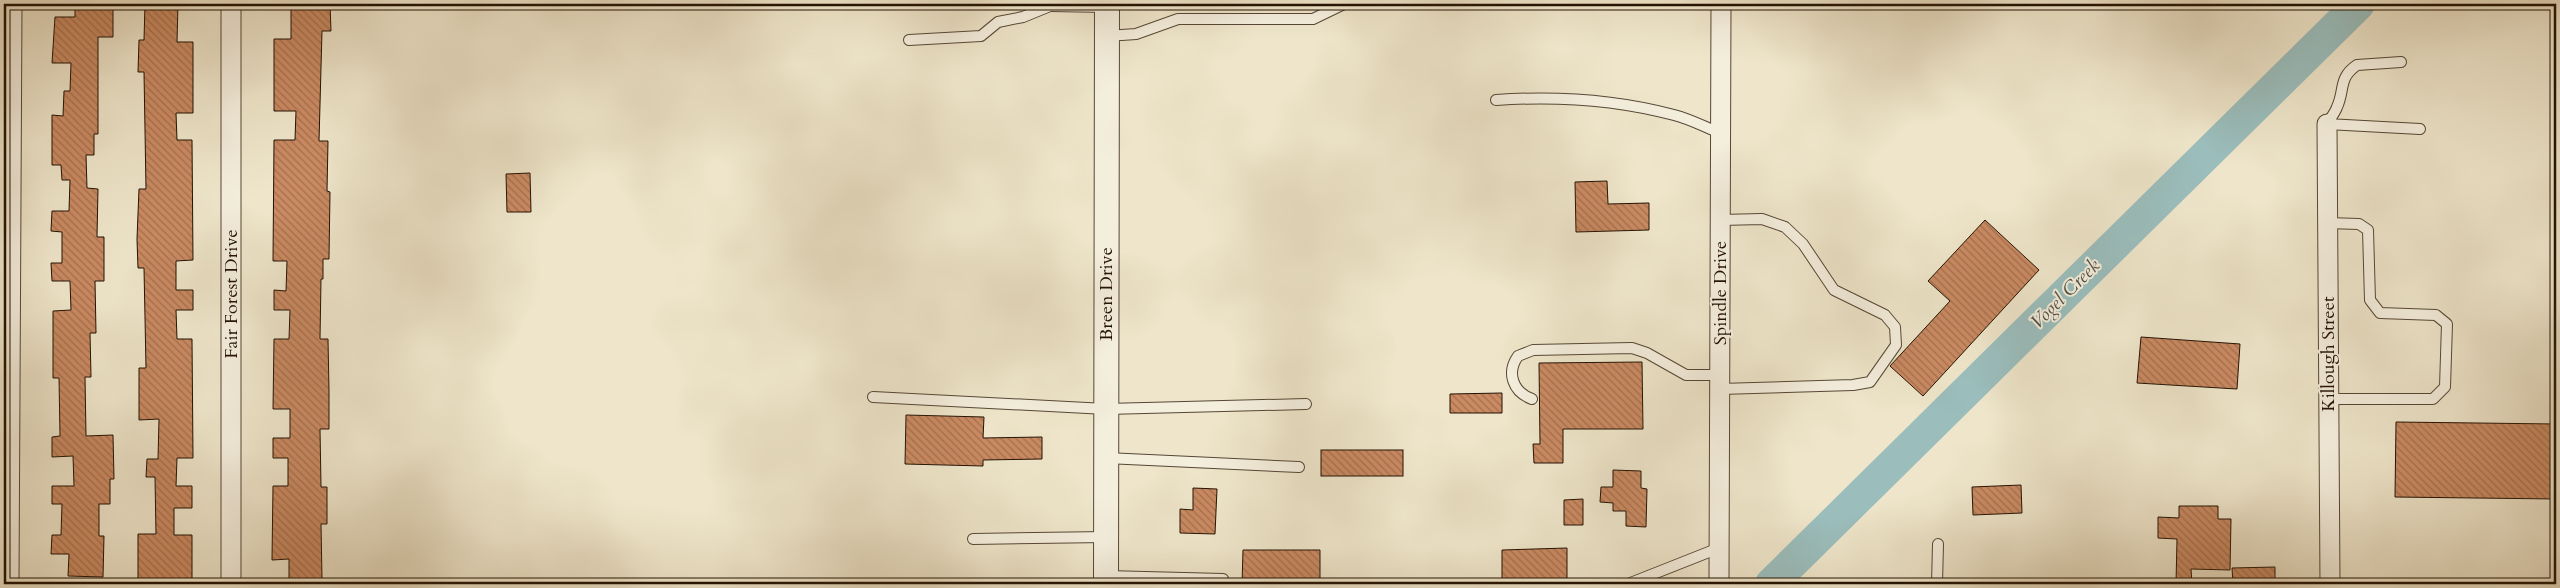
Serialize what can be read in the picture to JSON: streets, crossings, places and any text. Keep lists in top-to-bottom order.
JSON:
{
  "streets": {
    "street": [
      "Spindle Drive",
      "Fair Forest Drive",
      "Breen Drive",
      "Killough Street"
    ]
  },
  "water": ["Vogel Creek"]
}
